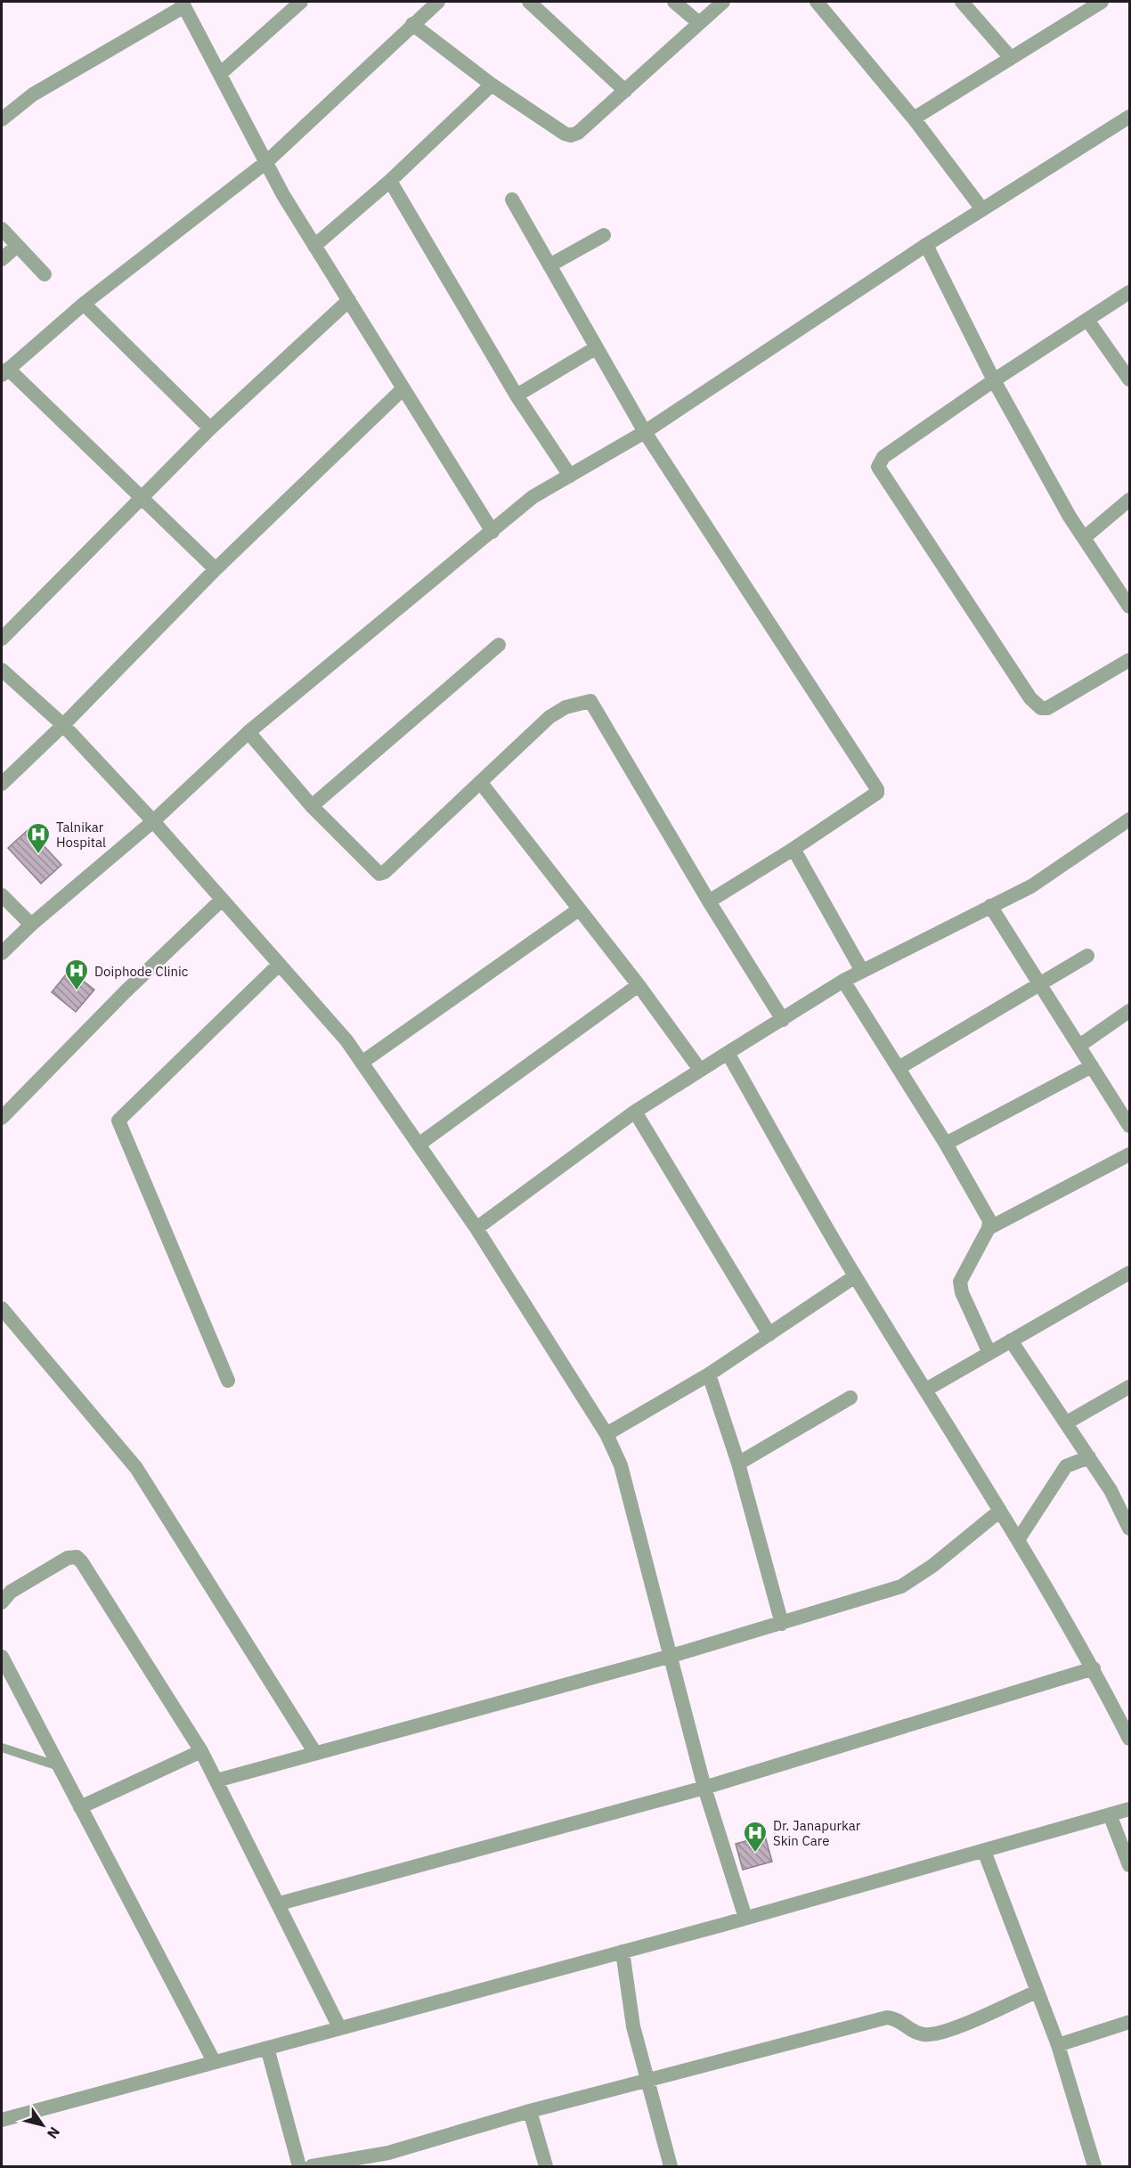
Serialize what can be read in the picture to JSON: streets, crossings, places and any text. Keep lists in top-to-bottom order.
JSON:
{
  "places": {
    "hospital": ["Talnikar Hospital", "Doiphode Clinic", "Dr. Janapurkar Skin Care"]
  },
  "north": "bottom right"
}
